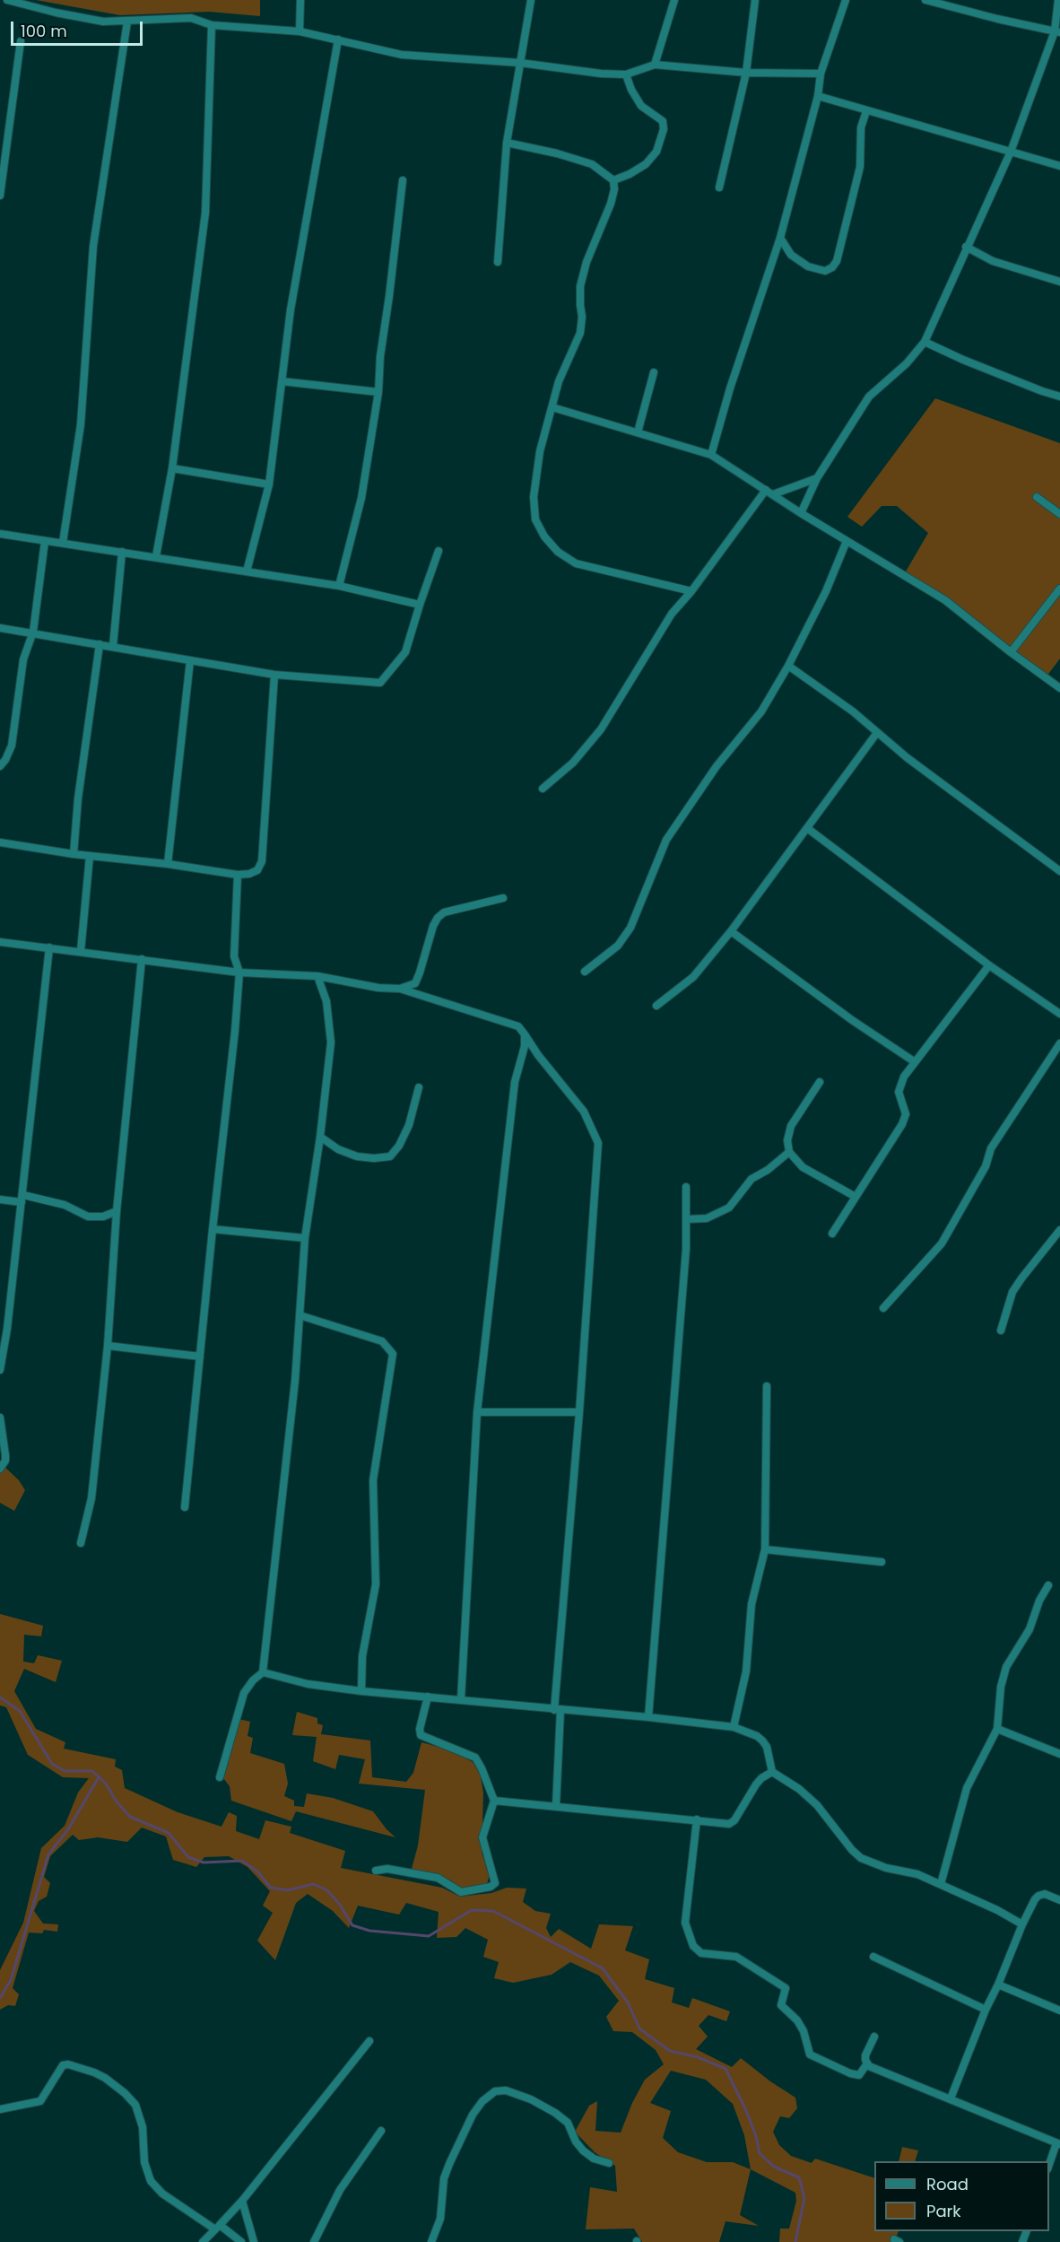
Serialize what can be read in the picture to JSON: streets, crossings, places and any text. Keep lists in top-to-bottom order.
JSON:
{
  "legend": ["Road", "Park"],
  "scale_bar": "100 m"
}
